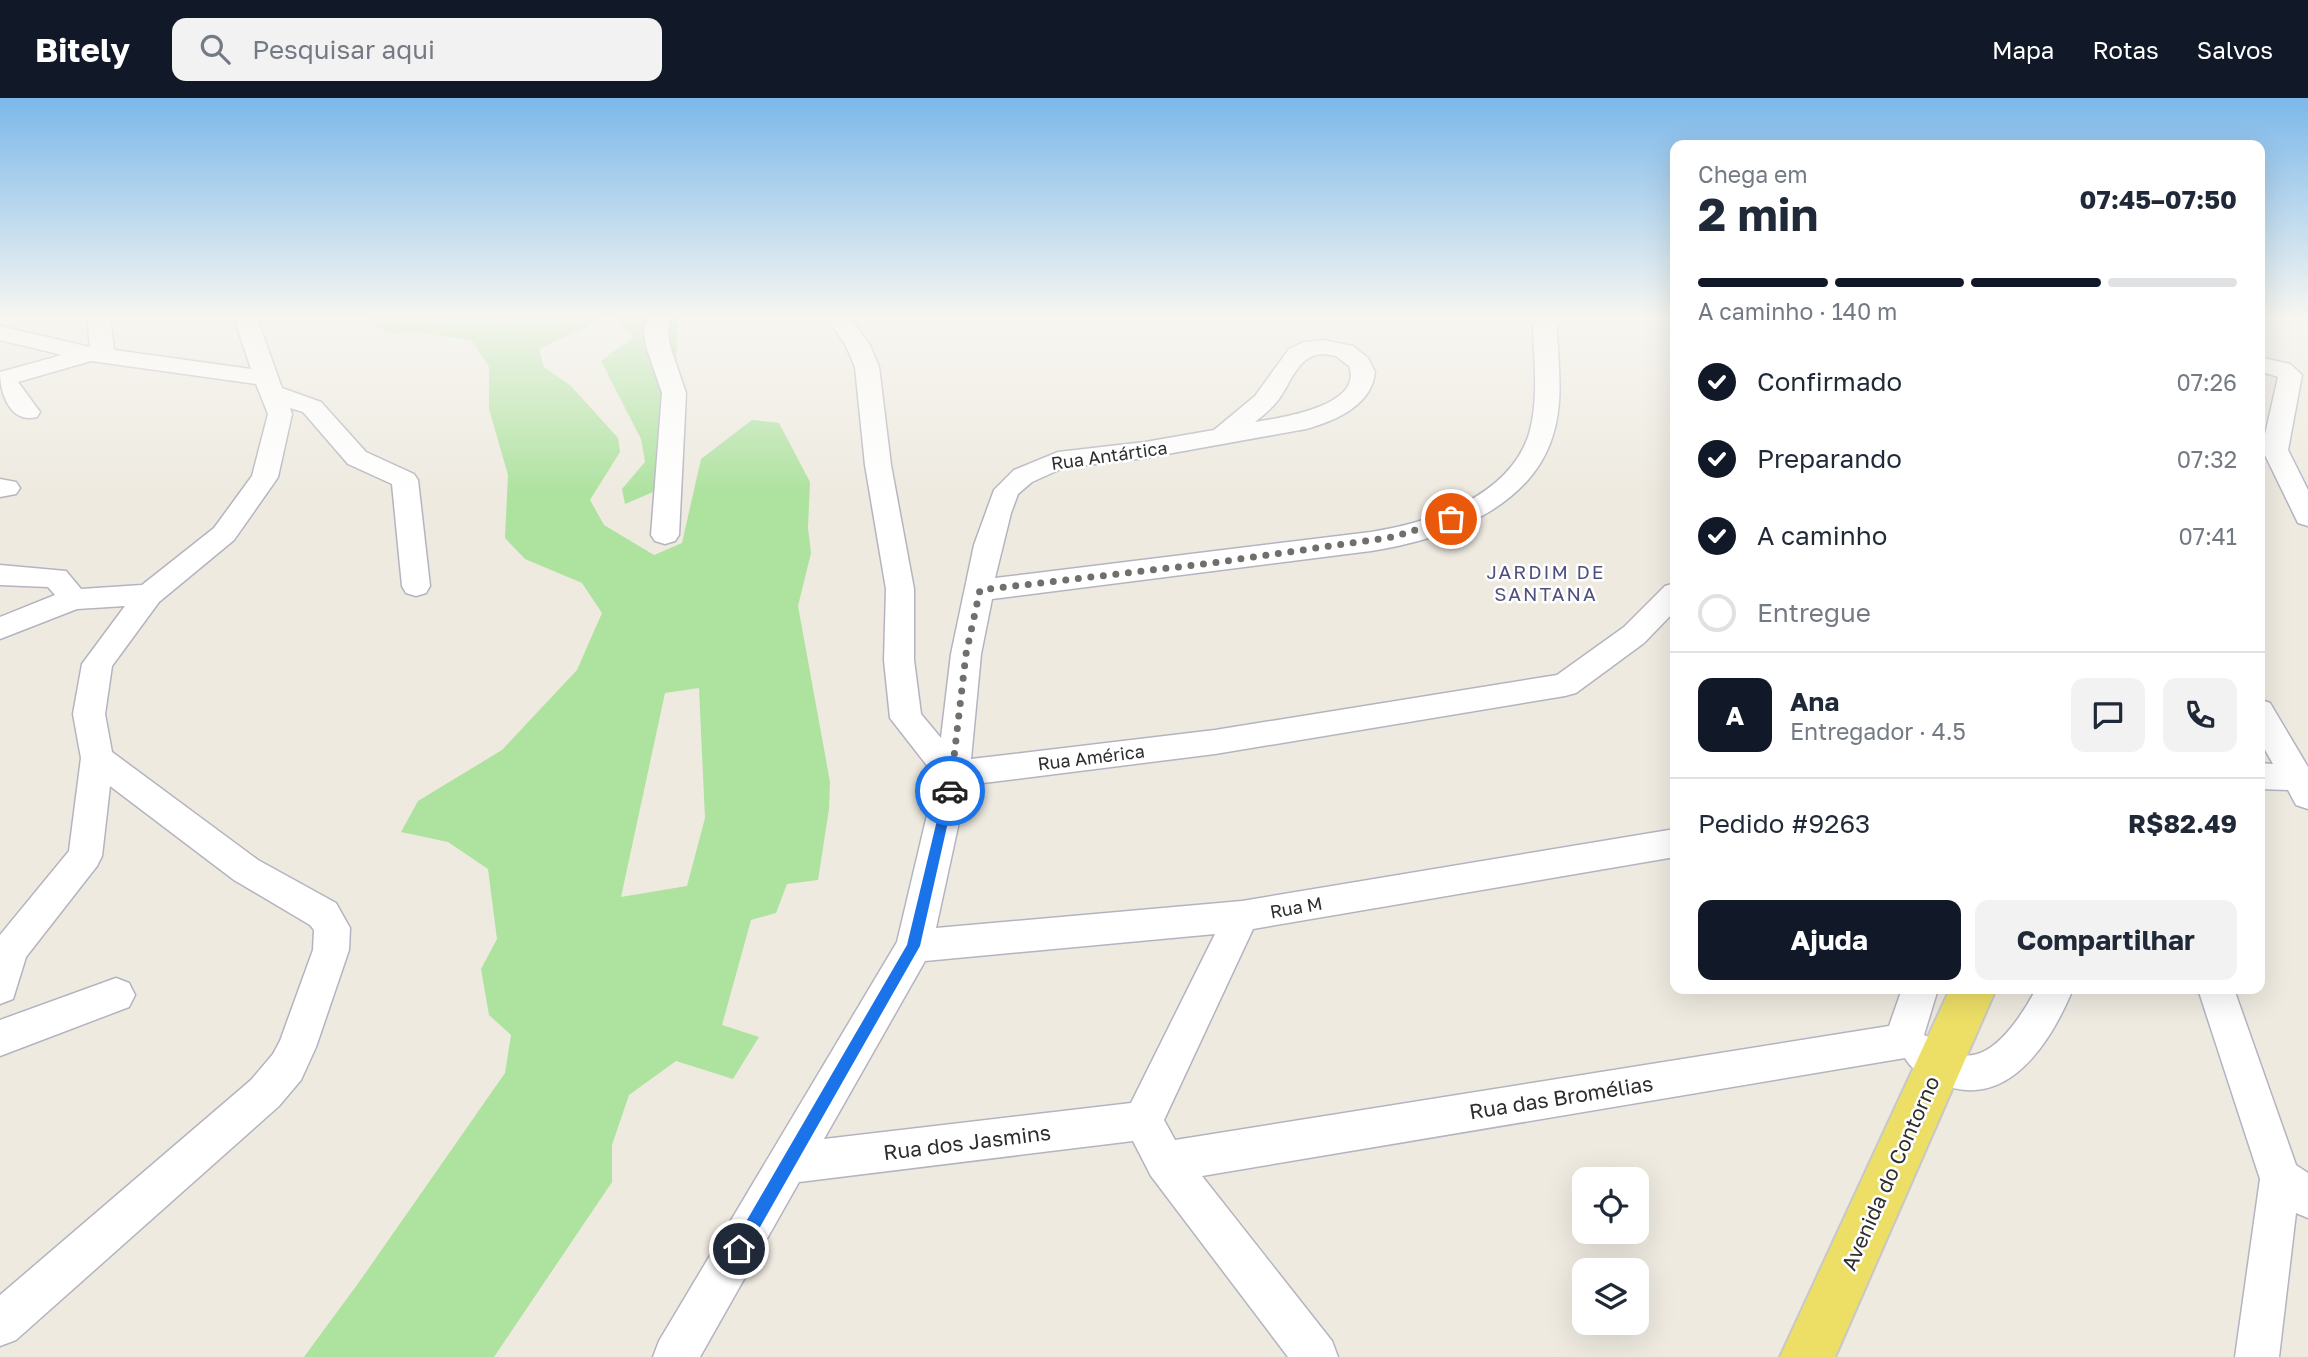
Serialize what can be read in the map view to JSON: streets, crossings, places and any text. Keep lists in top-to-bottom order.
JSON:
{
  "streets": {
    "main road": ["Avenida do Contorno"],
    "street": [
      "Rua Antártica",
      "Rua América",
      "Rua M",
      "Rua das Bromélias",
      "Rua dos Jasmins"
    ]
  },
  "crossings": [
    ["Rua Antártica", "Rua América"],
    ["Rua Antártica", "Rua M"],
    ["Rua Antártica", "Rua dos Jasmins"],
    ["Rua das Bromélias", "Avenida do Contorno"]
  ],
  "districts": ["JARDIM DE SANTANA"],
  "page": {
    "header": "Bitely",
    "search": "Pesquisar aqui",
    "nav": ["Mapa", "Rotas", "Salvos"],
    "heading": ["2 min", "Chega em", "07:45–07:50"],
    "panel": [
      "Ana",
      "Entregador · 4.5",
      "Pedido #9263",
      "R$82.49"
    ],
    "bar": "A caminho · 140 m",
    "list": [
      ["Confirmado", "07:26"],
      ["Preparando", "07:32"],
      ["A caminho", "07:41"],
      "Entregue"
    ],
    "round": "A",
    "buttons": ["Ajuda", "Compartilhar"]
  }
}
